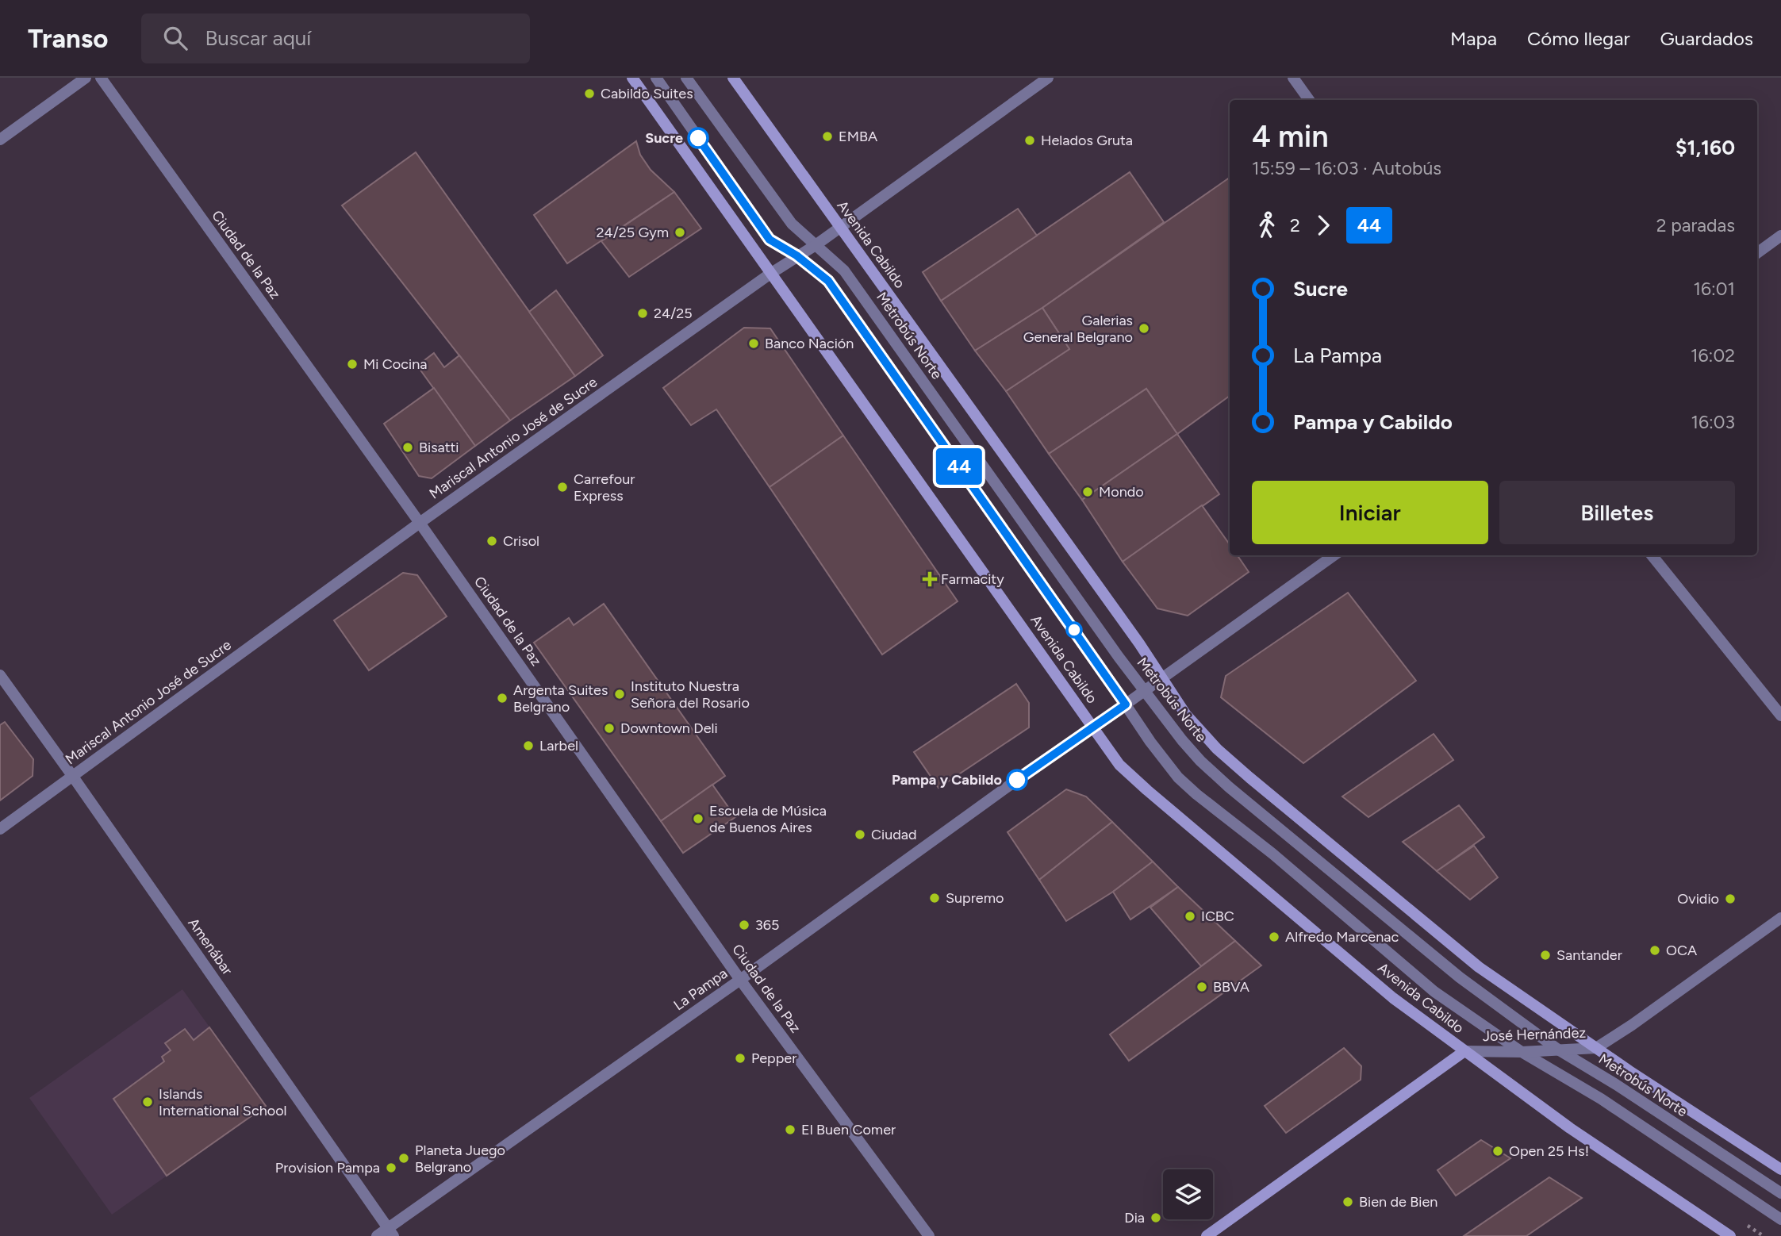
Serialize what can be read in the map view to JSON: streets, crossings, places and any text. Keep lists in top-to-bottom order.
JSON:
{
  "streets": {
    "main road": ["Avenida Cabildo", "José Hernández"],
    "street": [
      "Ciudad de la Paz",
      "Metrobús Norte",
      "Mariscal Antonio José de Sucre",
      "Amenábar",
      "La Pampa"
    ]
  },
  "crossings": [
    ["Avenida Cabildo", "Mariscal Antonio José de Sucre"],
    ["Avenida Cabildo", "La Pampa"],
    ["Avenida Cabildo", "José Hernández"],
    ["Ciudad de la Paz", "Mariscal Antonio José de Sucre"],
    ["Ciudad de la Paz", "La Pampa"],
    ["Metrobús Norte", "Mariscal Antonio José de Sucre"],
    ["Metrobús Norte", "La Pampa"],
    ["Metrobús Norte", "José Hernández"],
    ["Mariscal Antonio José de Sucre", "Amenábar"],
    ["Amenábar", "La Pampa"]
  ],
  "places": {
    "other": [
      "Cabildo Suites",
      "EMBA",
      "Sucre",
      "Helados Gruta",
      "24/25 Gym",
      "24/25",
      "Galerias General Belgrano",
      "Banco Nación",
      "Mi Cocina",
      "Bisatti",
      "Carrefour Express",
      "Mondo",
      "Crisol",
      "Instituto Nuestra Señora del Rosario",
      "Argenta Suites Belgrano",
      "Downtown Deli",
      "Larbel",
      "Pampa y Cabildo",
      "Escuela de Música de Buenos Aires",
      "Ciudad",
      "Supremo",
      "Ovidio",
      "ICBC",
      "365",
      "Alfredo Marcenac",
      "OCA",
      "Santander",
      "BBVA",
      "Pepper",
      "Islands International School",
      "El Buen Comer",
      "Open 25 Hs!",
      "Planeta Juego Belgrano",
      "Provision Pampa",
      "Bien de Bien",
      "Dia"
    ],
    "health": ["Farmacity"]
  },
  "lines": ["bus line 44"],
  "page": {
    "header": "Transo",
    "search": "Buscar aquí",
    "nav": ["Mapa", "Cómo llegar", "Guardados"],
    "on_map": "44",
    "heading": ["4 min", "15:59 – 16:03 · Autobús", "$1,160"],
    "legs": ["2", "44", "2 paradas"],
    "list": [
      {
        "name": "Sucre",
        "value": "16:01"
      },
      {
        "name": "La Pampa",
        "value": "16:02"
      },
      {
        "name": "Pampa y Cabildo",
        "value": "16:03"
      }
    ],
    "buttons": ["Iniciar", "Billetes"]
  }
}
